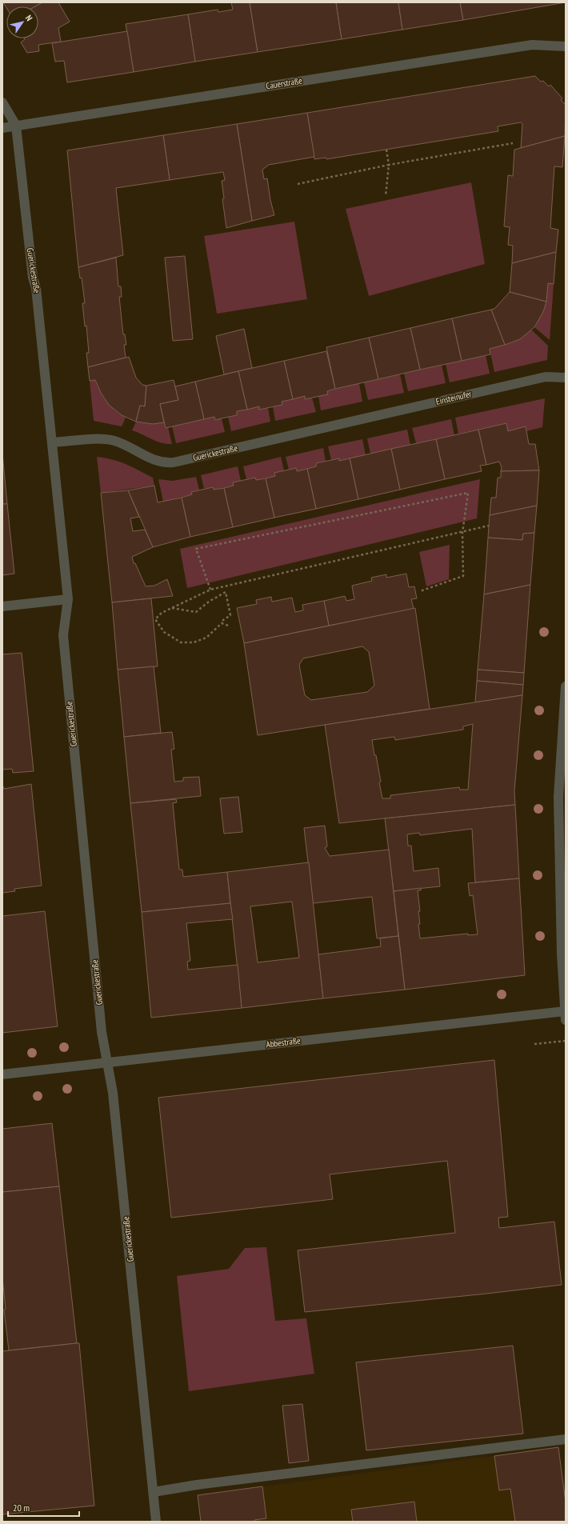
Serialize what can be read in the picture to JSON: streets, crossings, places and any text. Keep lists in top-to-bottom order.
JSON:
{
  "streets": {
    "street": [
      "Cauerstraße",
      "Guerickestraße",
      "Einsteinufer",
      "Abbestraße"
    ]
  },
  "crossings": [
    ["Cauerstraße", "Guerickestraße"],
    ["Guerickestraße", "Einsteinufer"],
    ["Guerickestraße", "Abbestraße"]
  ],
  "scale_bar": "20 m",
  "north": "top right"
}
